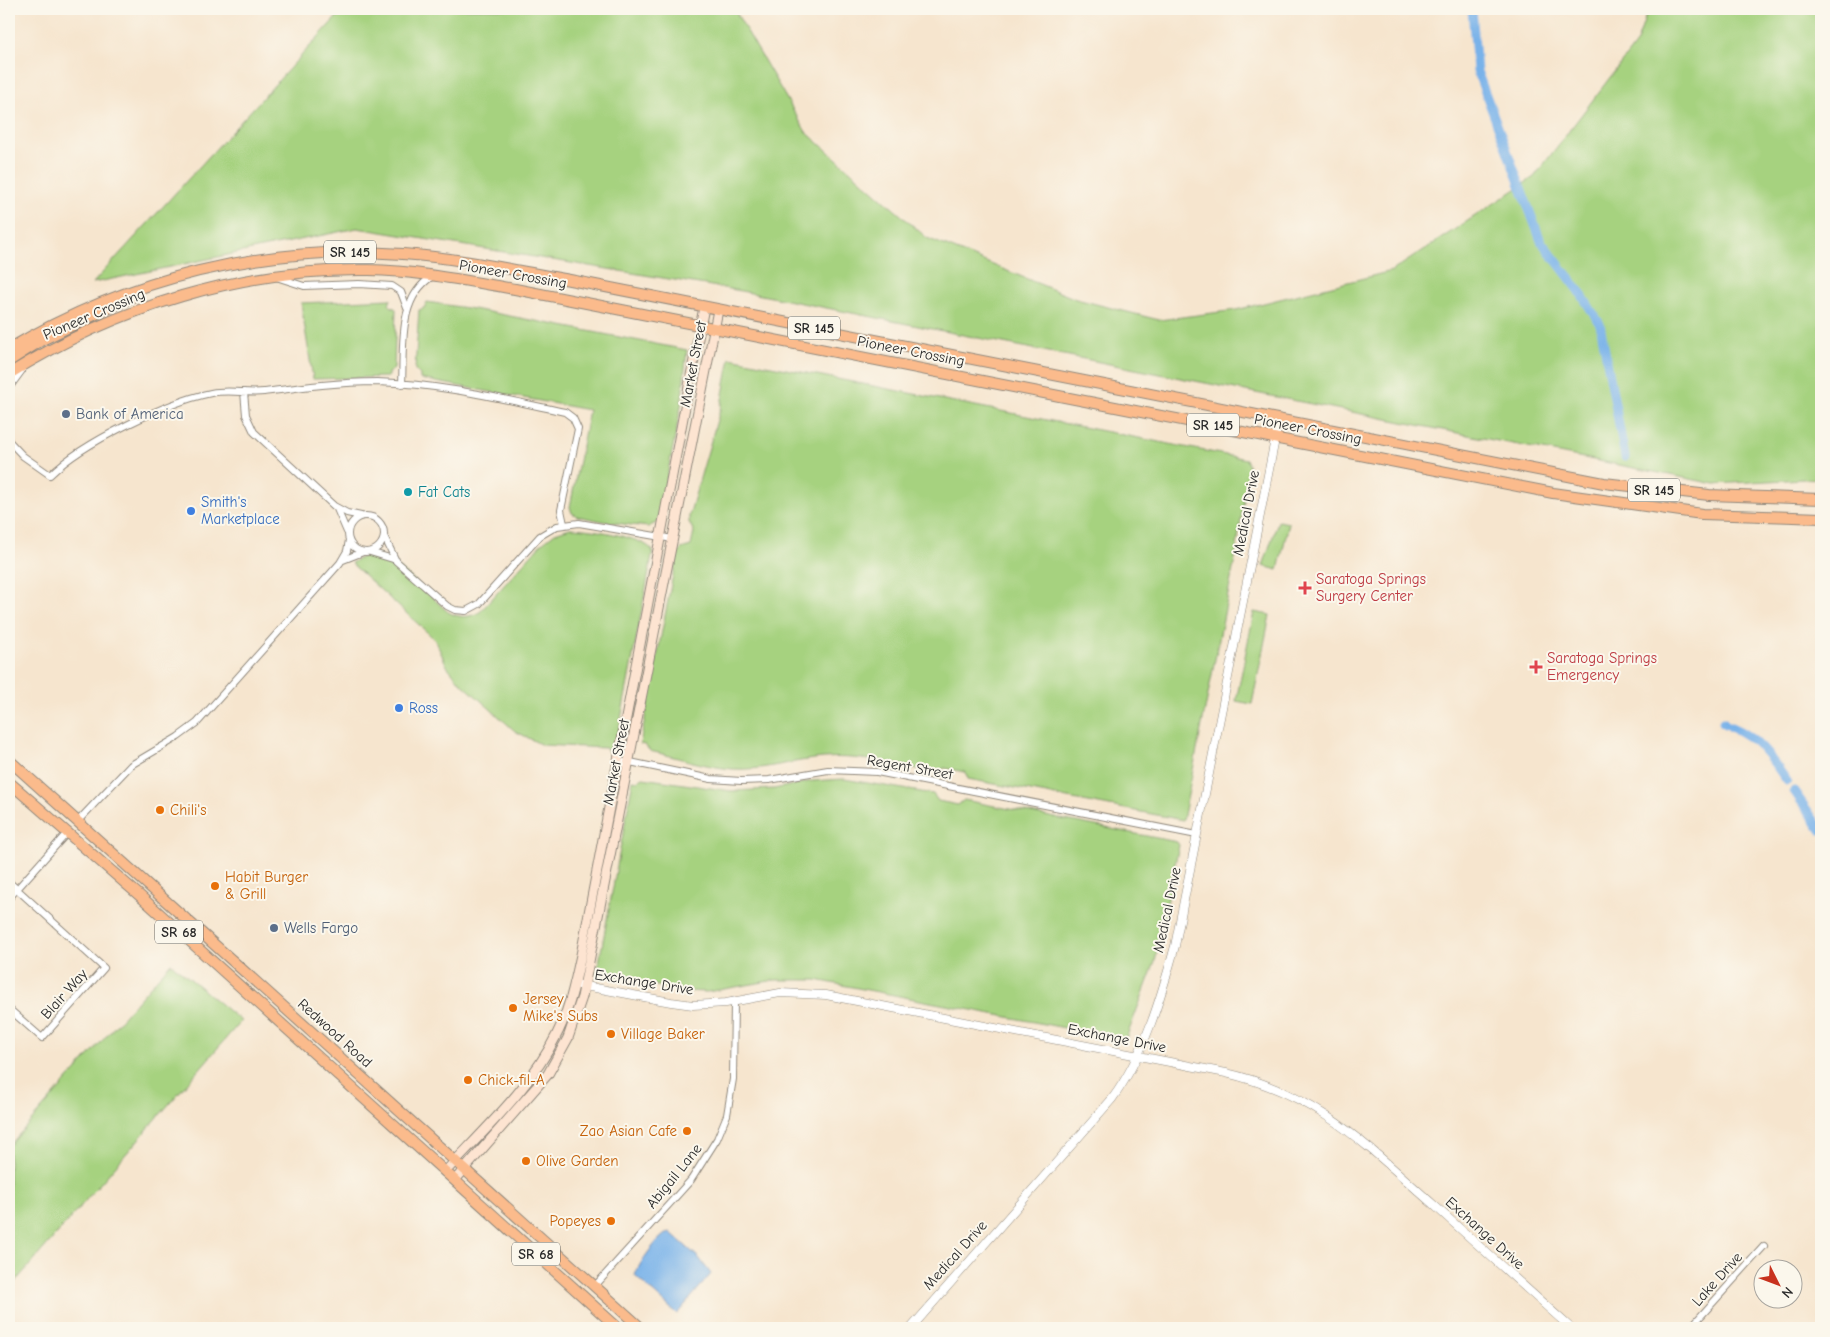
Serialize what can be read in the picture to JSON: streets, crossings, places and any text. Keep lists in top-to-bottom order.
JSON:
{
  "streets": {
    "main road": [
      "SR 145",
      "Pioneer Crossing",
      "Market Street",
      "SR 68",
      "Redwood Road"
    ],
    "street": [
      "Medical Drive",
      "Regent Street",
      "Exchange Drive",
      "Blair Way",
      "Abigail Lane",
      "Lake Drive"
    ]
  },
  "crossings": [
    ["Pioneer Crossing", "Market Street"],
    ["Pioneer Crossing", "Medical Drive"],
    ["Market Street", "Regent Street"],
    ["Market Street", "Exchange Drive"],
    ["Market Street", "Redwood Road"],
    ["Medical Drive", "Regent Street"],
    ["Medical Drive", "Exchange Drive"],
    ["Exchange Drive", "Abigail Lane"],
    ["Redwood Road", "Abigail Lane"]
  ],
  "places": {
    "other": [
      "Bank of America",
      "Fat Cats",
      "Smith's Marketplace",
      "Ross",
      "Chili's",
      "Habit Burger & Grill",
      "Wells Fargo",
      "Jersey Mike's Subs",
      "Village Baker",
      "Chick-fil-A",
      "Zao Asian Cafe",
      "Olive Garden",
      "Popeyes"
    ],
    "health": ["Saratoga Springs Surgery Center", "Saratoga Springs Emergency"]
  },
  "north": "bottom right"
}
